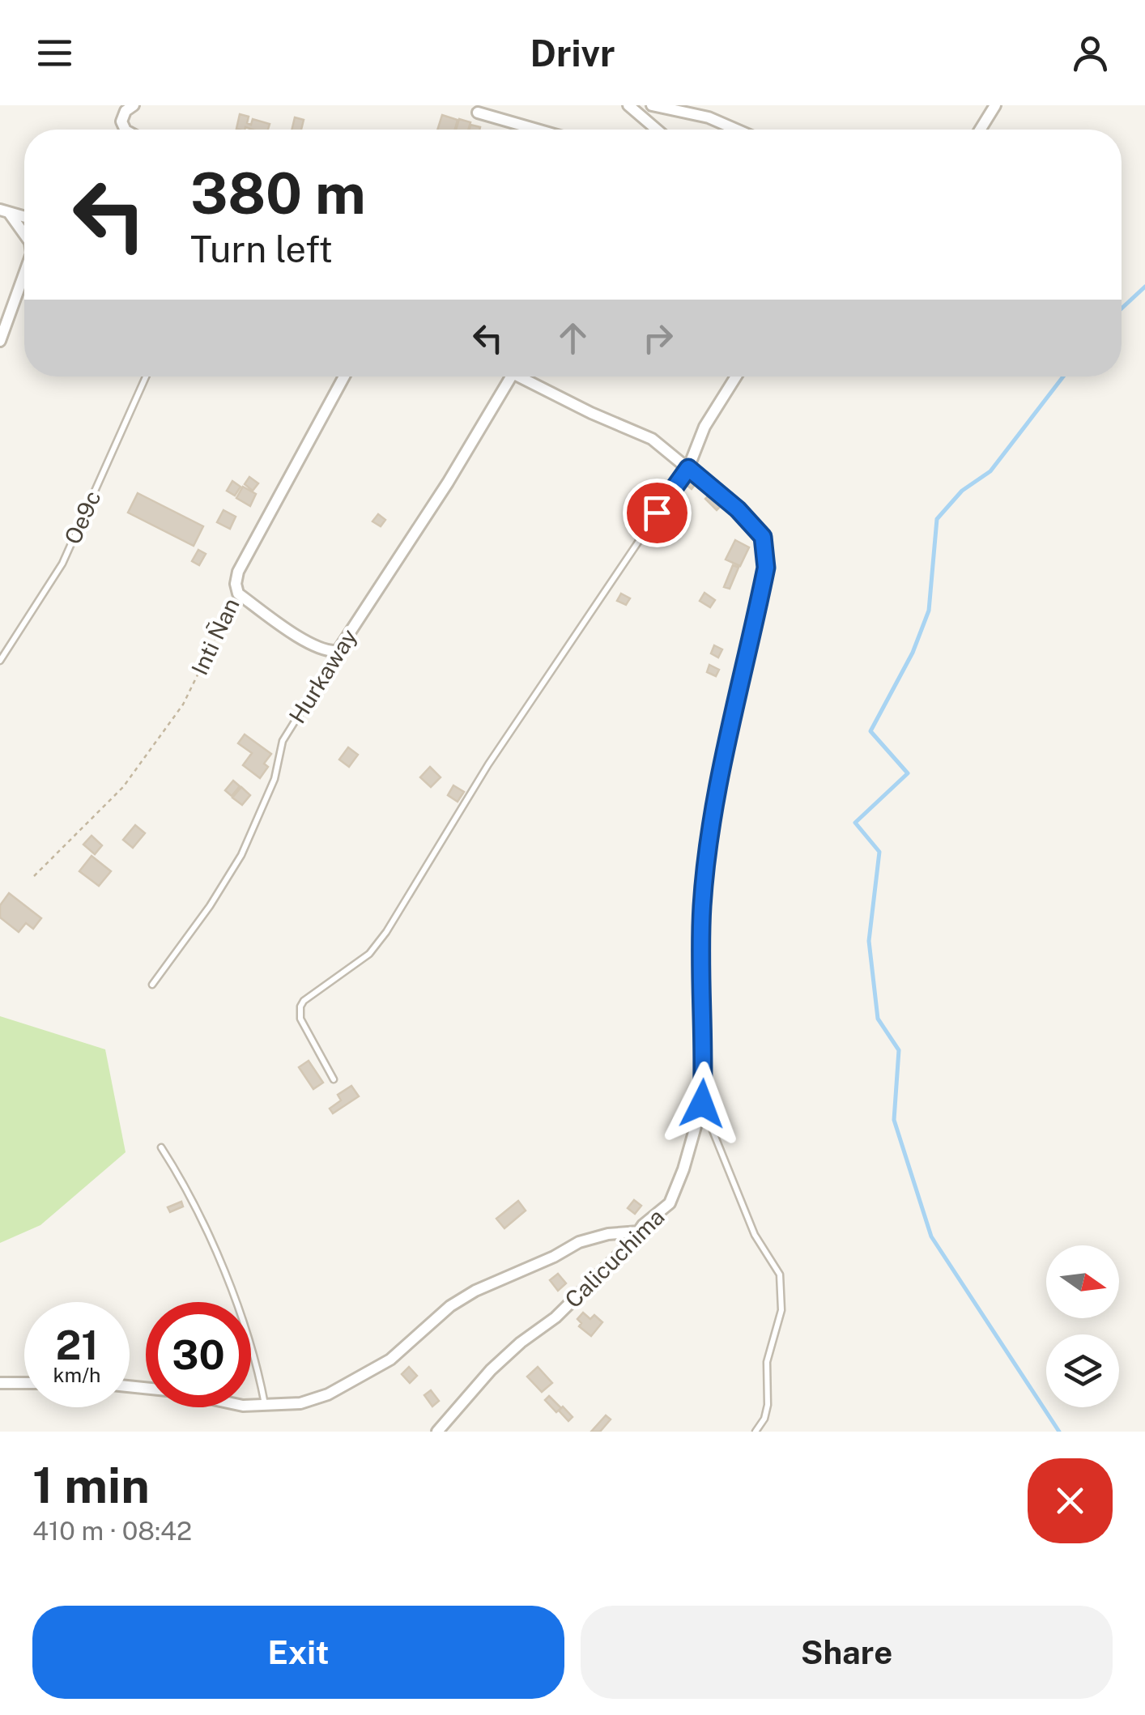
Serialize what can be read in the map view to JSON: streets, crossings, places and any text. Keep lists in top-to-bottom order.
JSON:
{
  "streets": {
    "street": ["Inti Ñan", "Hurkaway", "Calicuchima"],
    "lane": ["Oe9c"]
  },
  "north": "right",
  "page": {
    "header": "Drivr",
    "turn": ["380 m", "Turn left"],
    "speed": "21 km/h",
    "limit": "30",
    "heading": ["1 min", "410 m · 08:42"],
    "buttons": ["Exit", "Share"]
  }
}
